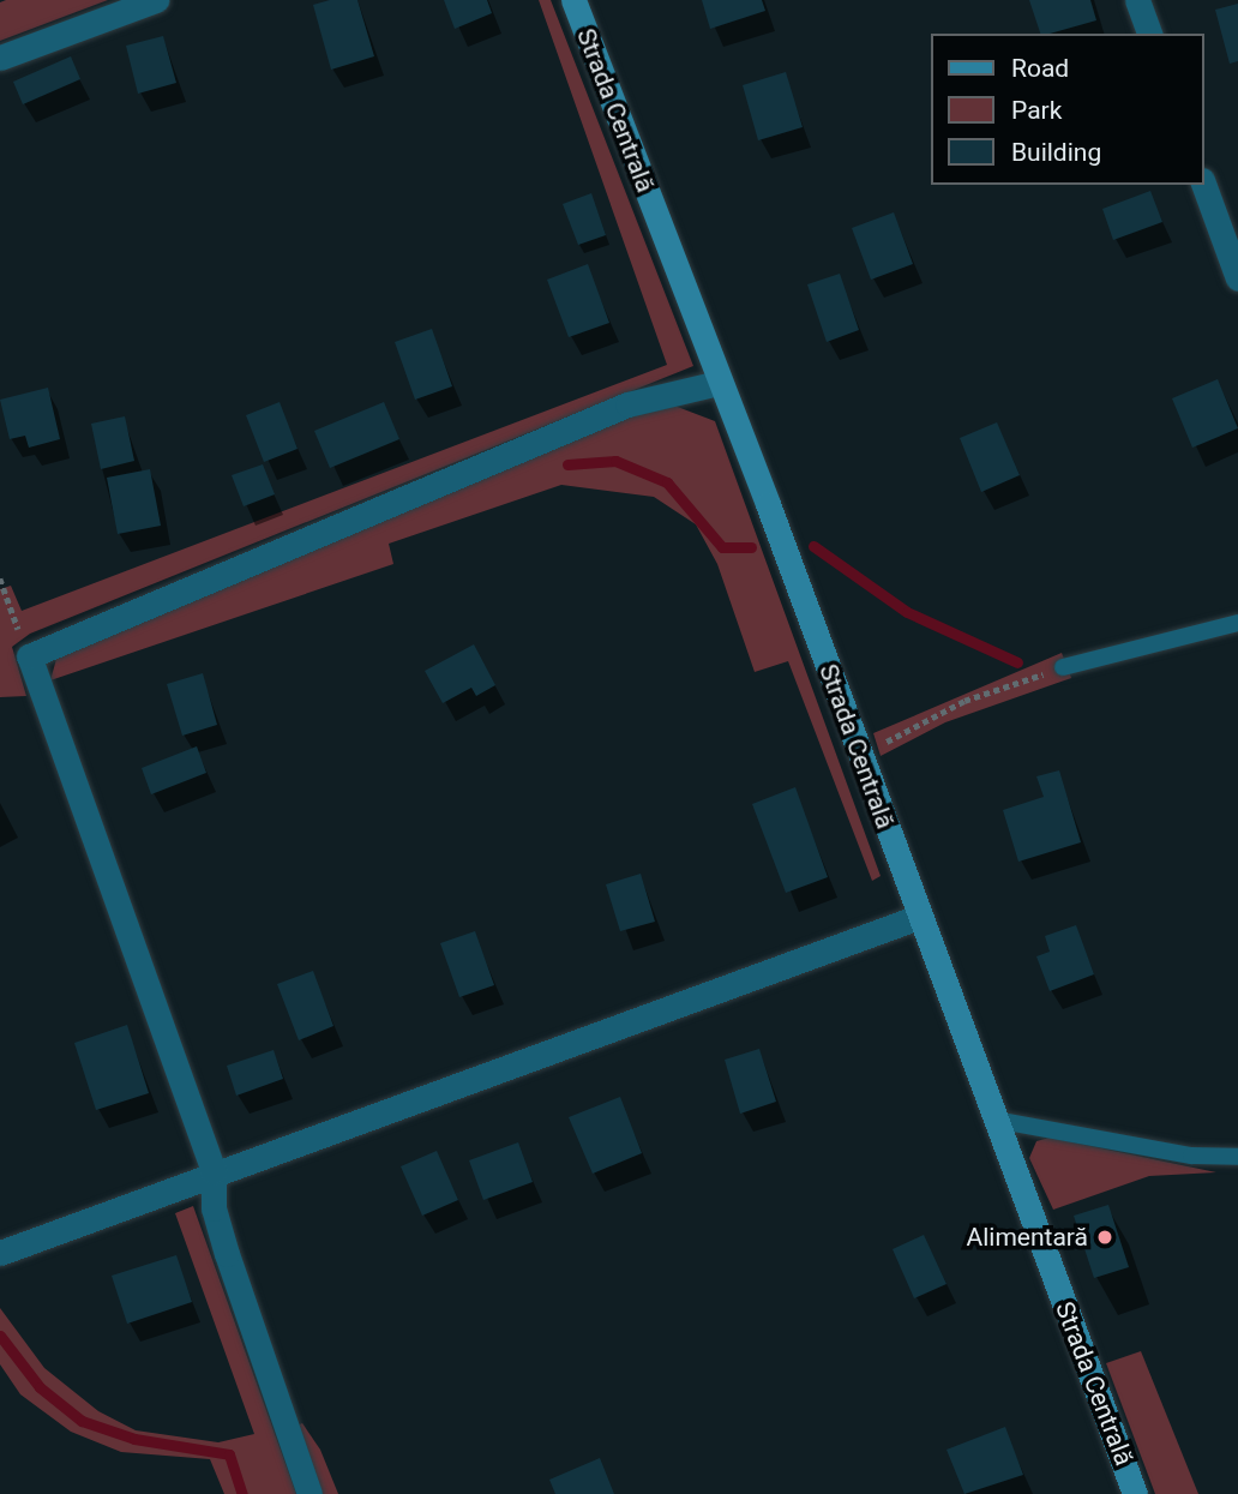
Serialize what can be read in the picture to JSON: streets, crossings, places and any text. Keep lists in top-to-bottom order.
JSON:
{
  "streets": {
    "street": ["Strada Centrală"]
  },
  "places": ["Alimentară"],
  "legend": ["Road", "Park", "Building"]
}
